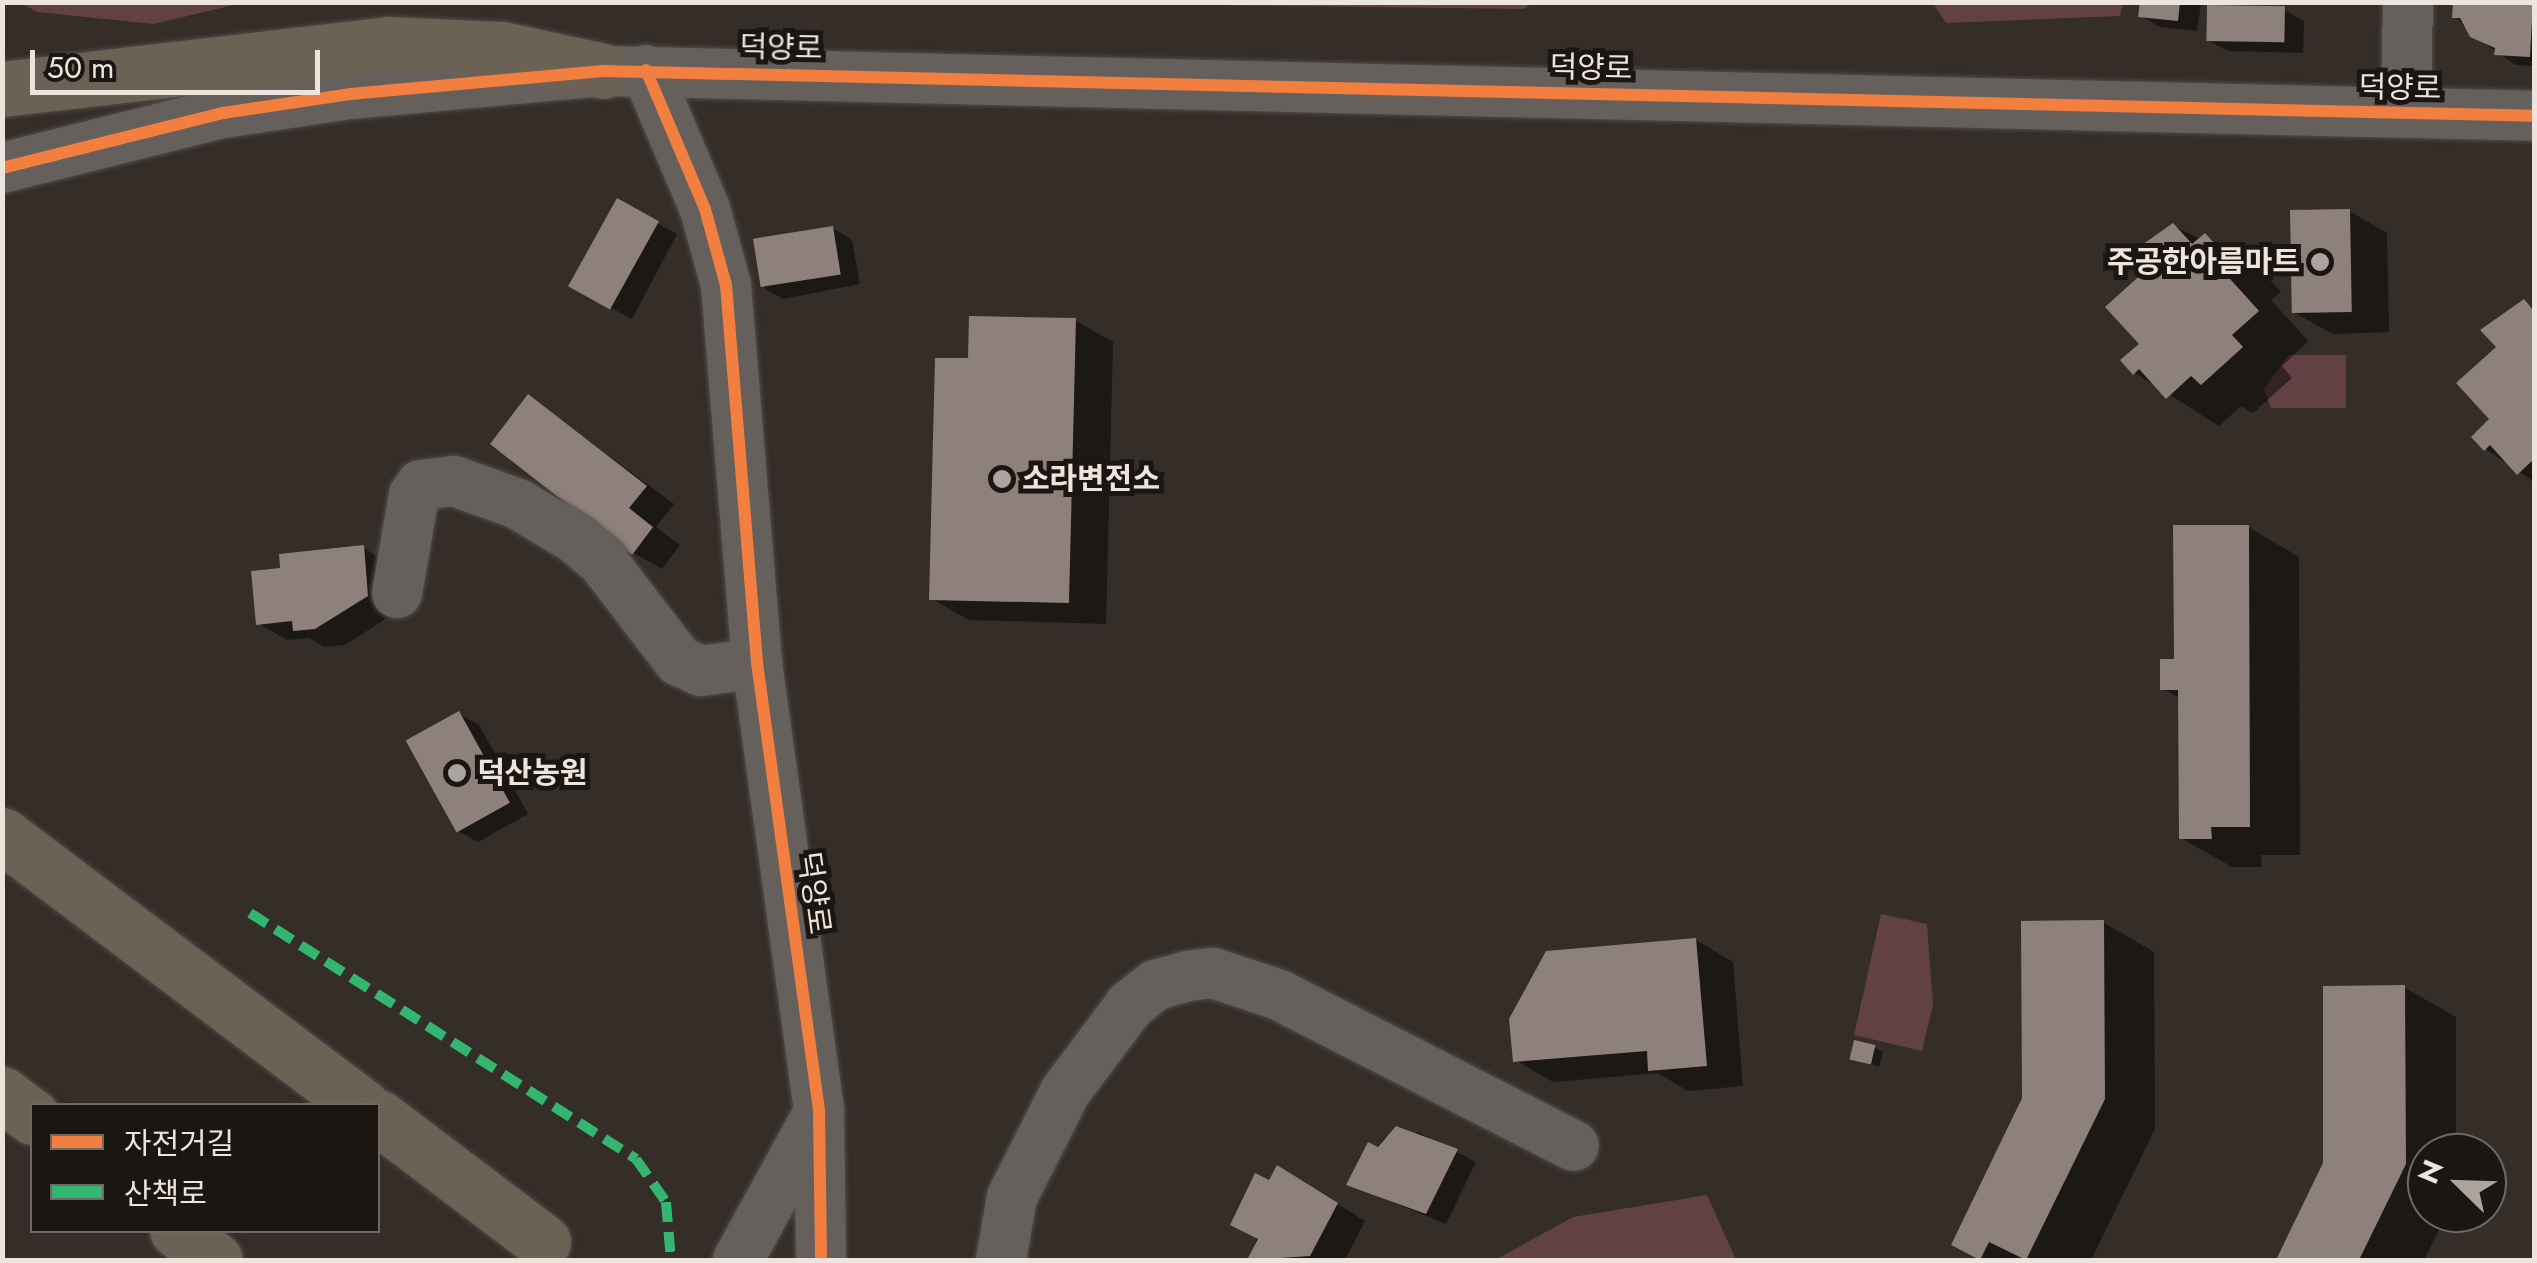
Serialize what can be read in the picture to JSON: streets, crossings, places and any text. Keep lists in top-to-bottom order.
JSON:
{
  "streets": {
    "street": ["덕양로"]
  },
  "places": ["주공한아름마트", "소라변전소", "덕산농원"],
  "legend": ["자전거길", "산책로"],
  "scale_bar": "50 m",
  "north": "top left"
}
